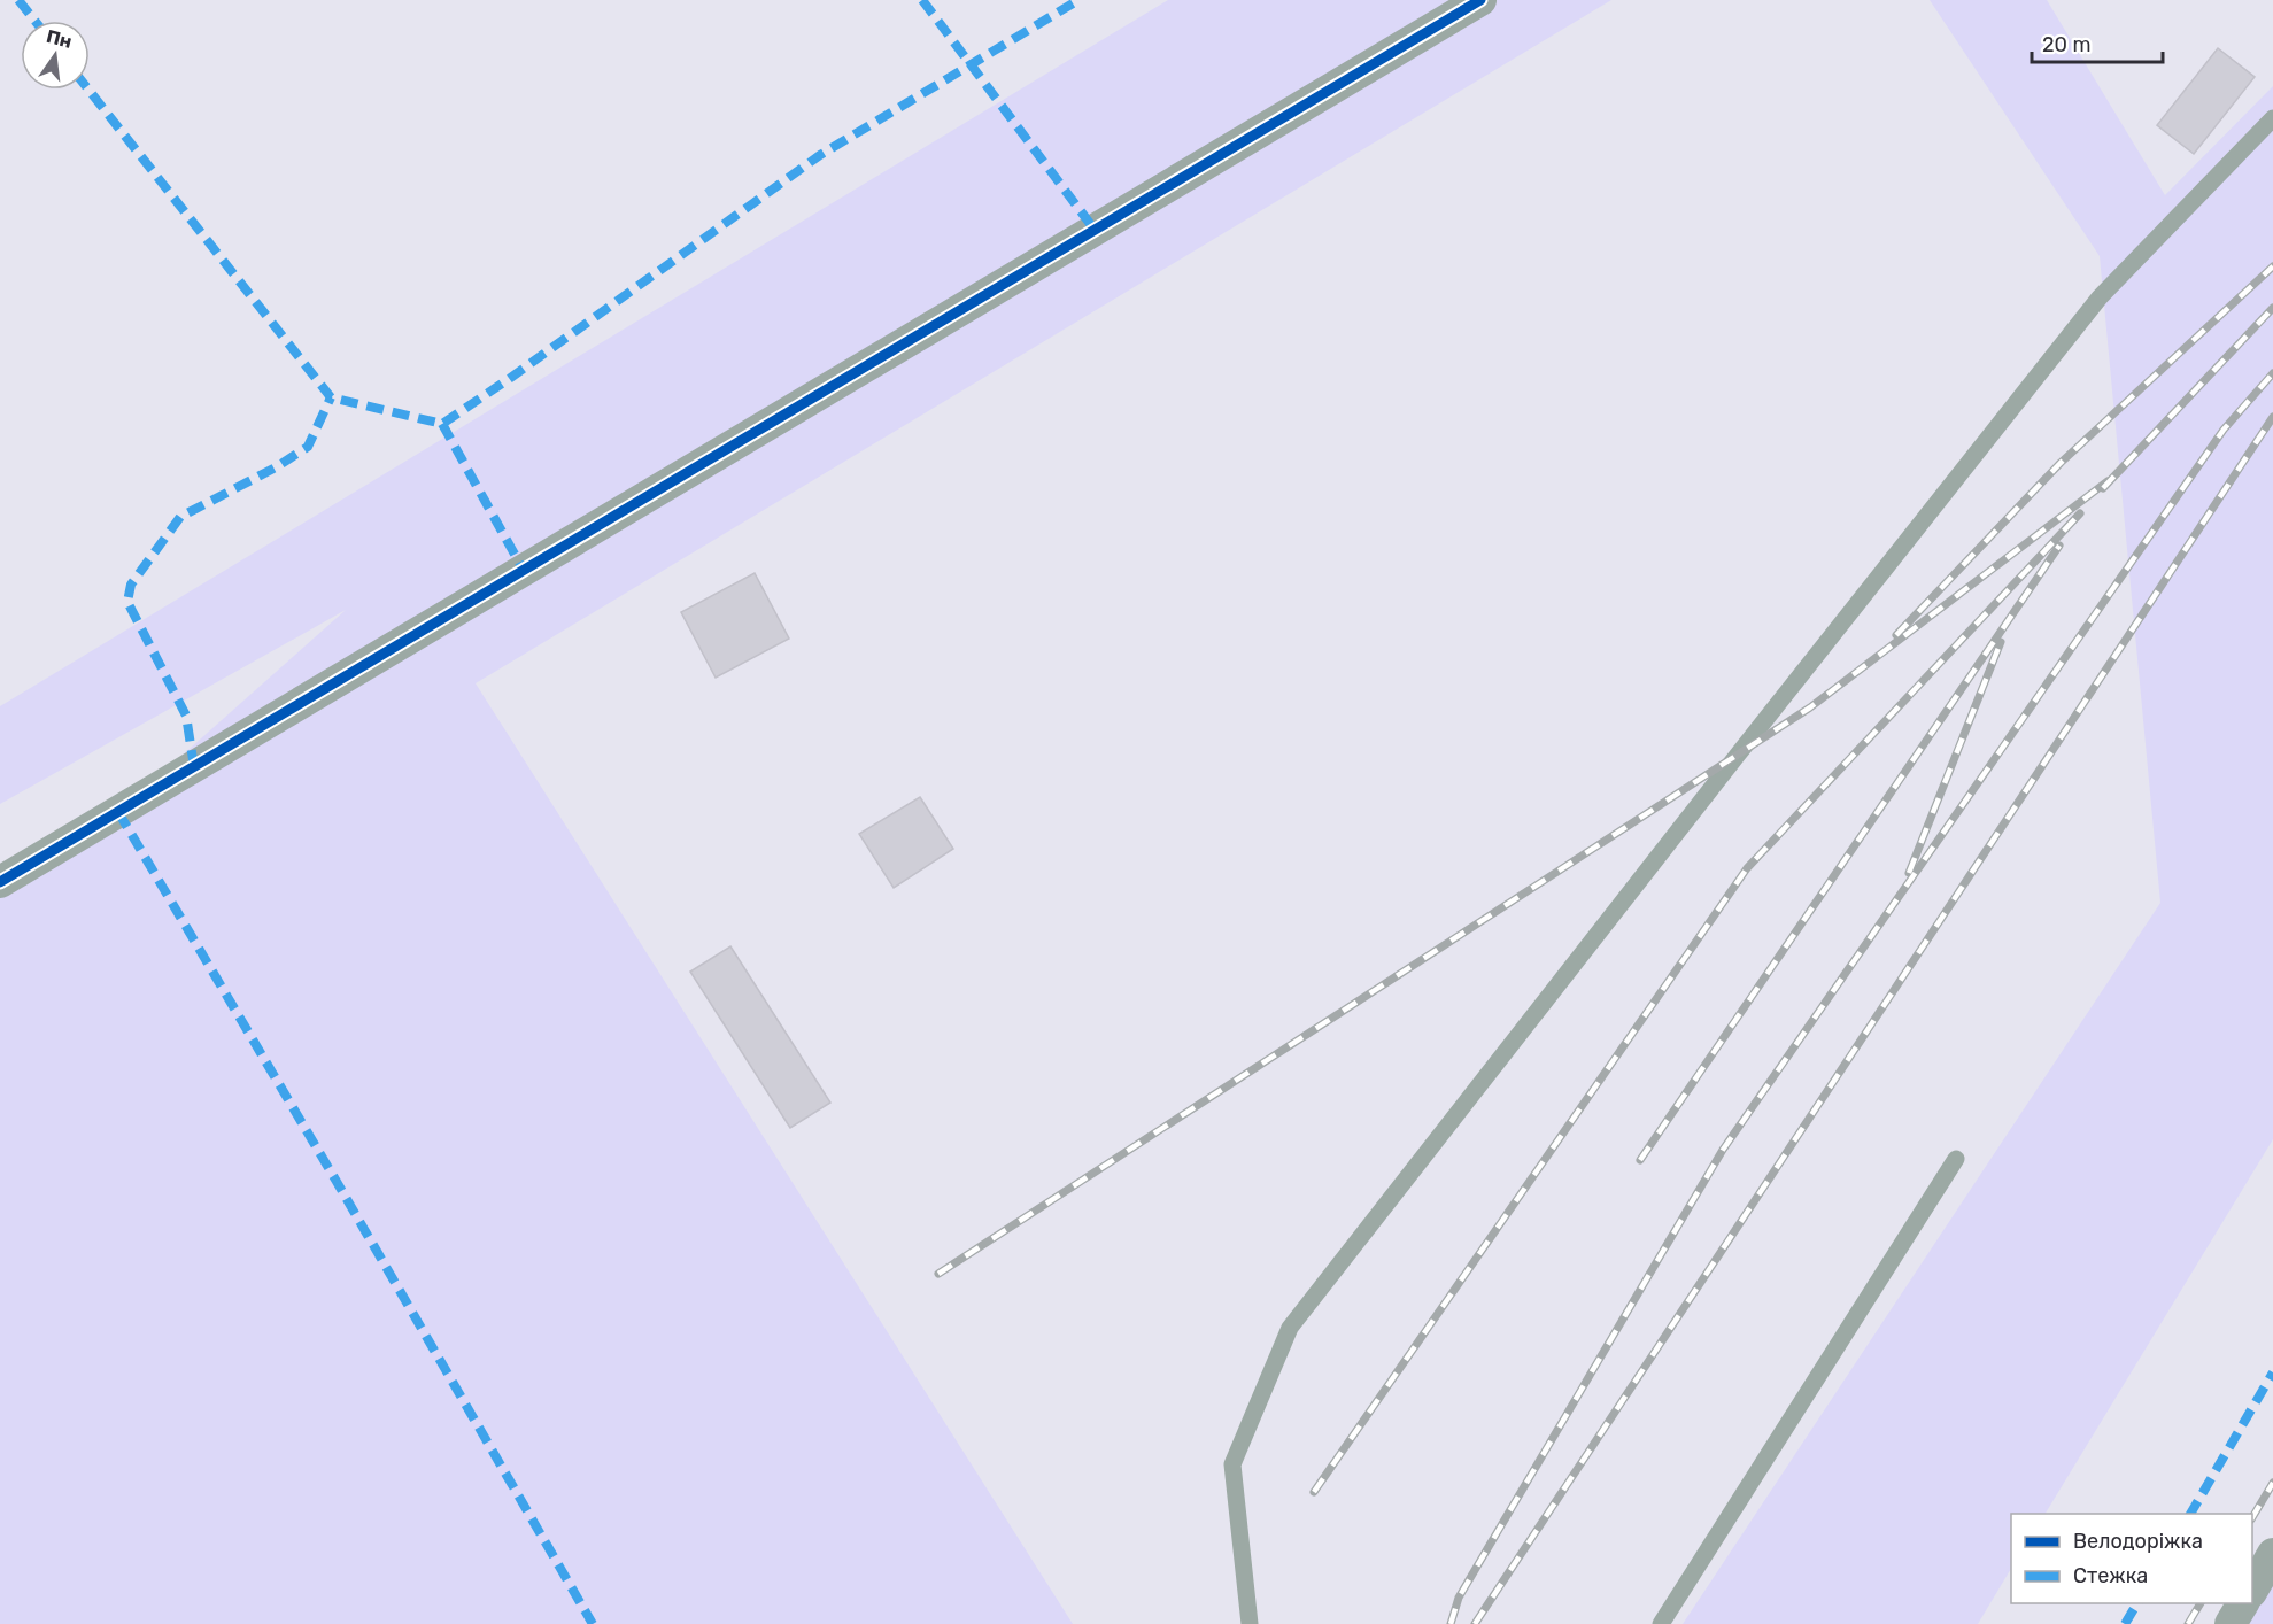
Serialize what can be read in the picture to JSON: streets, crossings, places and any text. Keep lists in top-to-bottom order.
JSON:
{
  "legend": ["Велодоріжка", "Стежка"],
  "scale_bar": "20 m",
  "north": "top"
}
